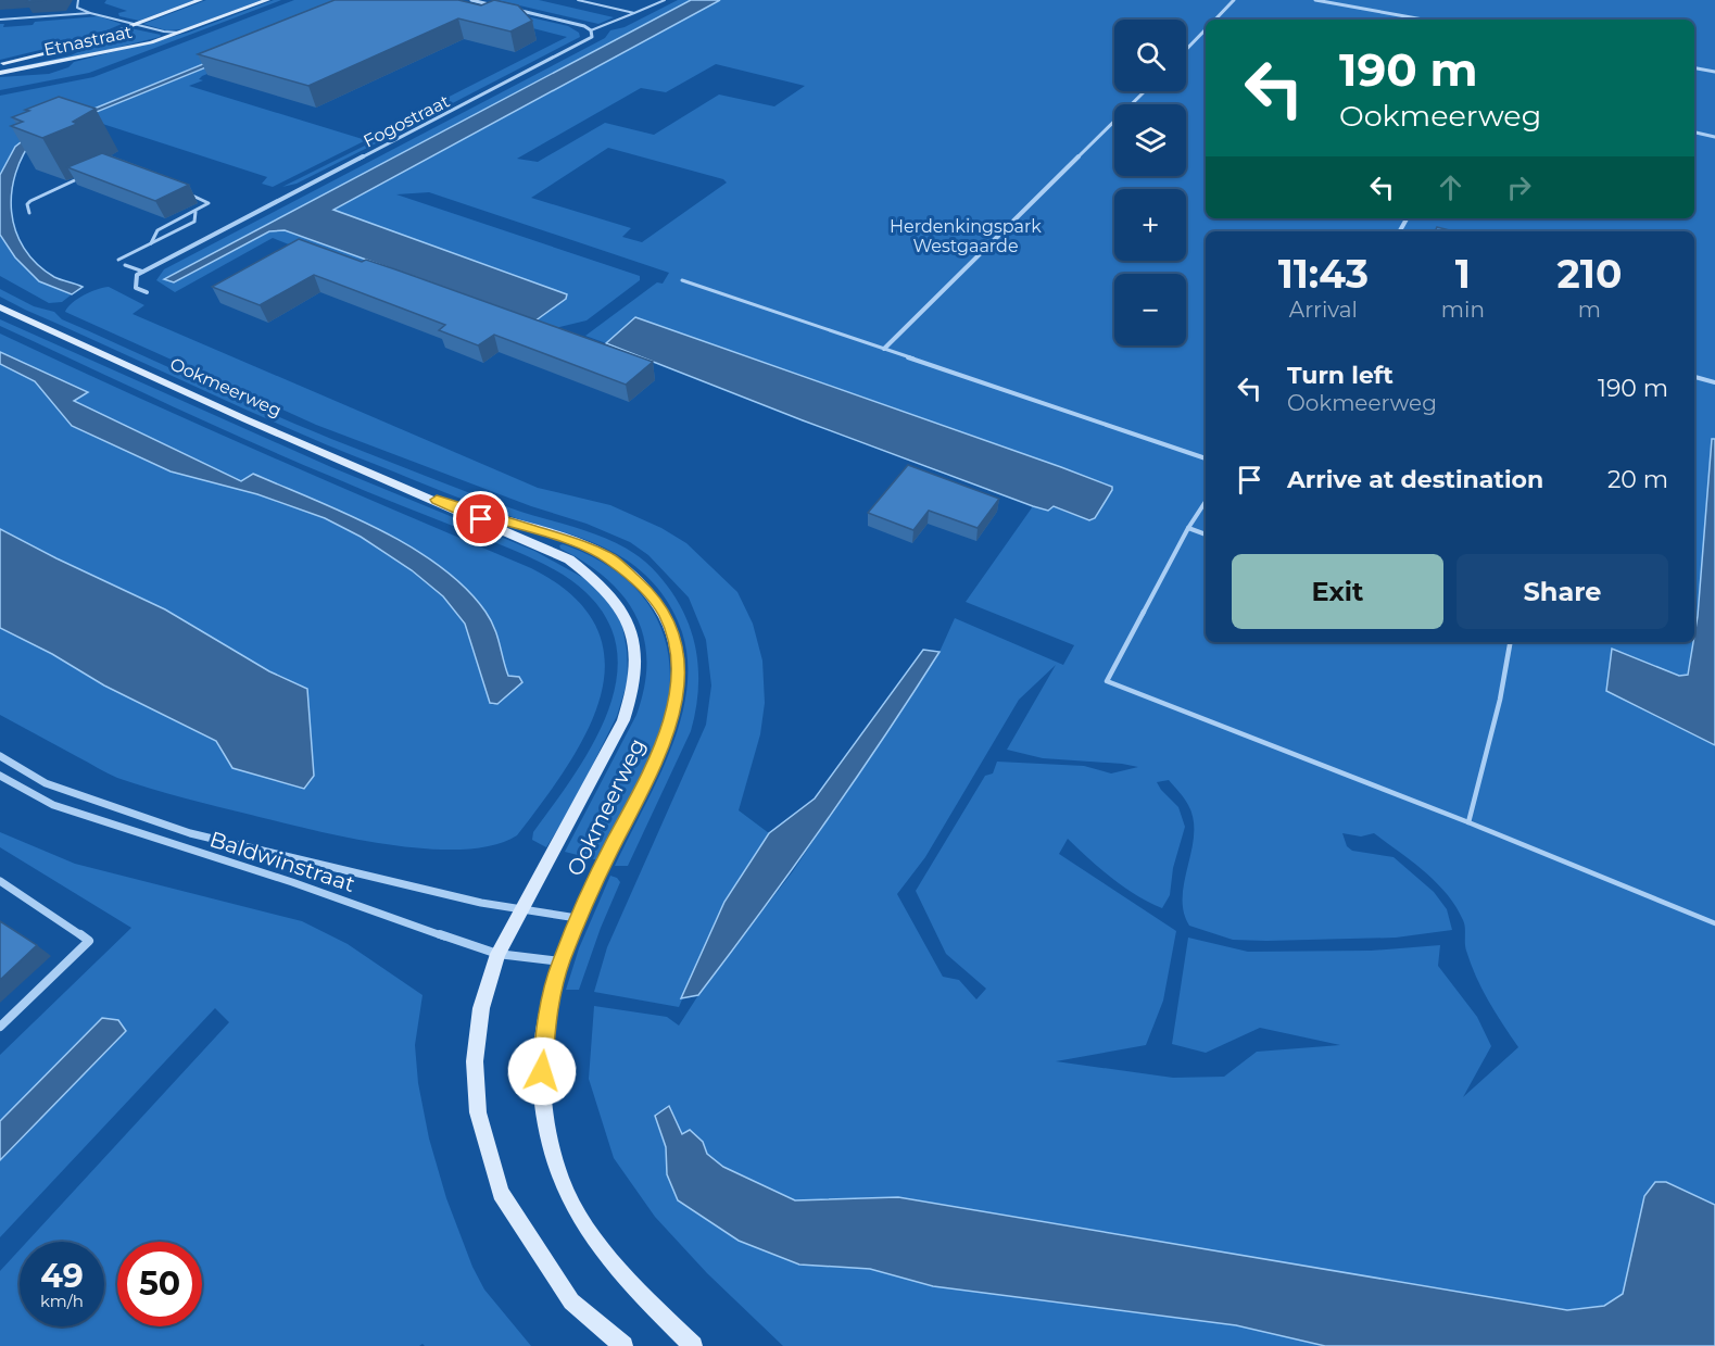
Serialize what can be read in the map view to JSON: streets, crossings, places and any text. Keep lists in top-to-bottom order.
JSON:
{
  "streets": {
    "main road": ["Etnastraat", "Ookmeerweg"],
    "street": ["Fogostraat", "Baldwinstraat"]
  },
  "crossings": [
    ["Ookmeerweg", "Baldwinstraat"]
  ],
  "parks": ["Herdenkingspark Westgaarde"],
  "page": {
    "map_buttons": ["+", "−"],
    "turn": ["190 m", "Ookmeerweg"],
    "eta": [
      "11:43",
      "Arrival",
      "1",
      "min",
      "210",
      "m"
    ],
    "list": [
      {
        "name": "Turn left",
        "note": "Ookmeerweg",
        "value": "190 m"
      },
      {
        "name": "Arrive at destination",
        "value": "20 m"
      }
    ],
    "buttons": ["Exit", "Share"],
    "speed": "49 km/h",
    "limit": "50"
  }
}
